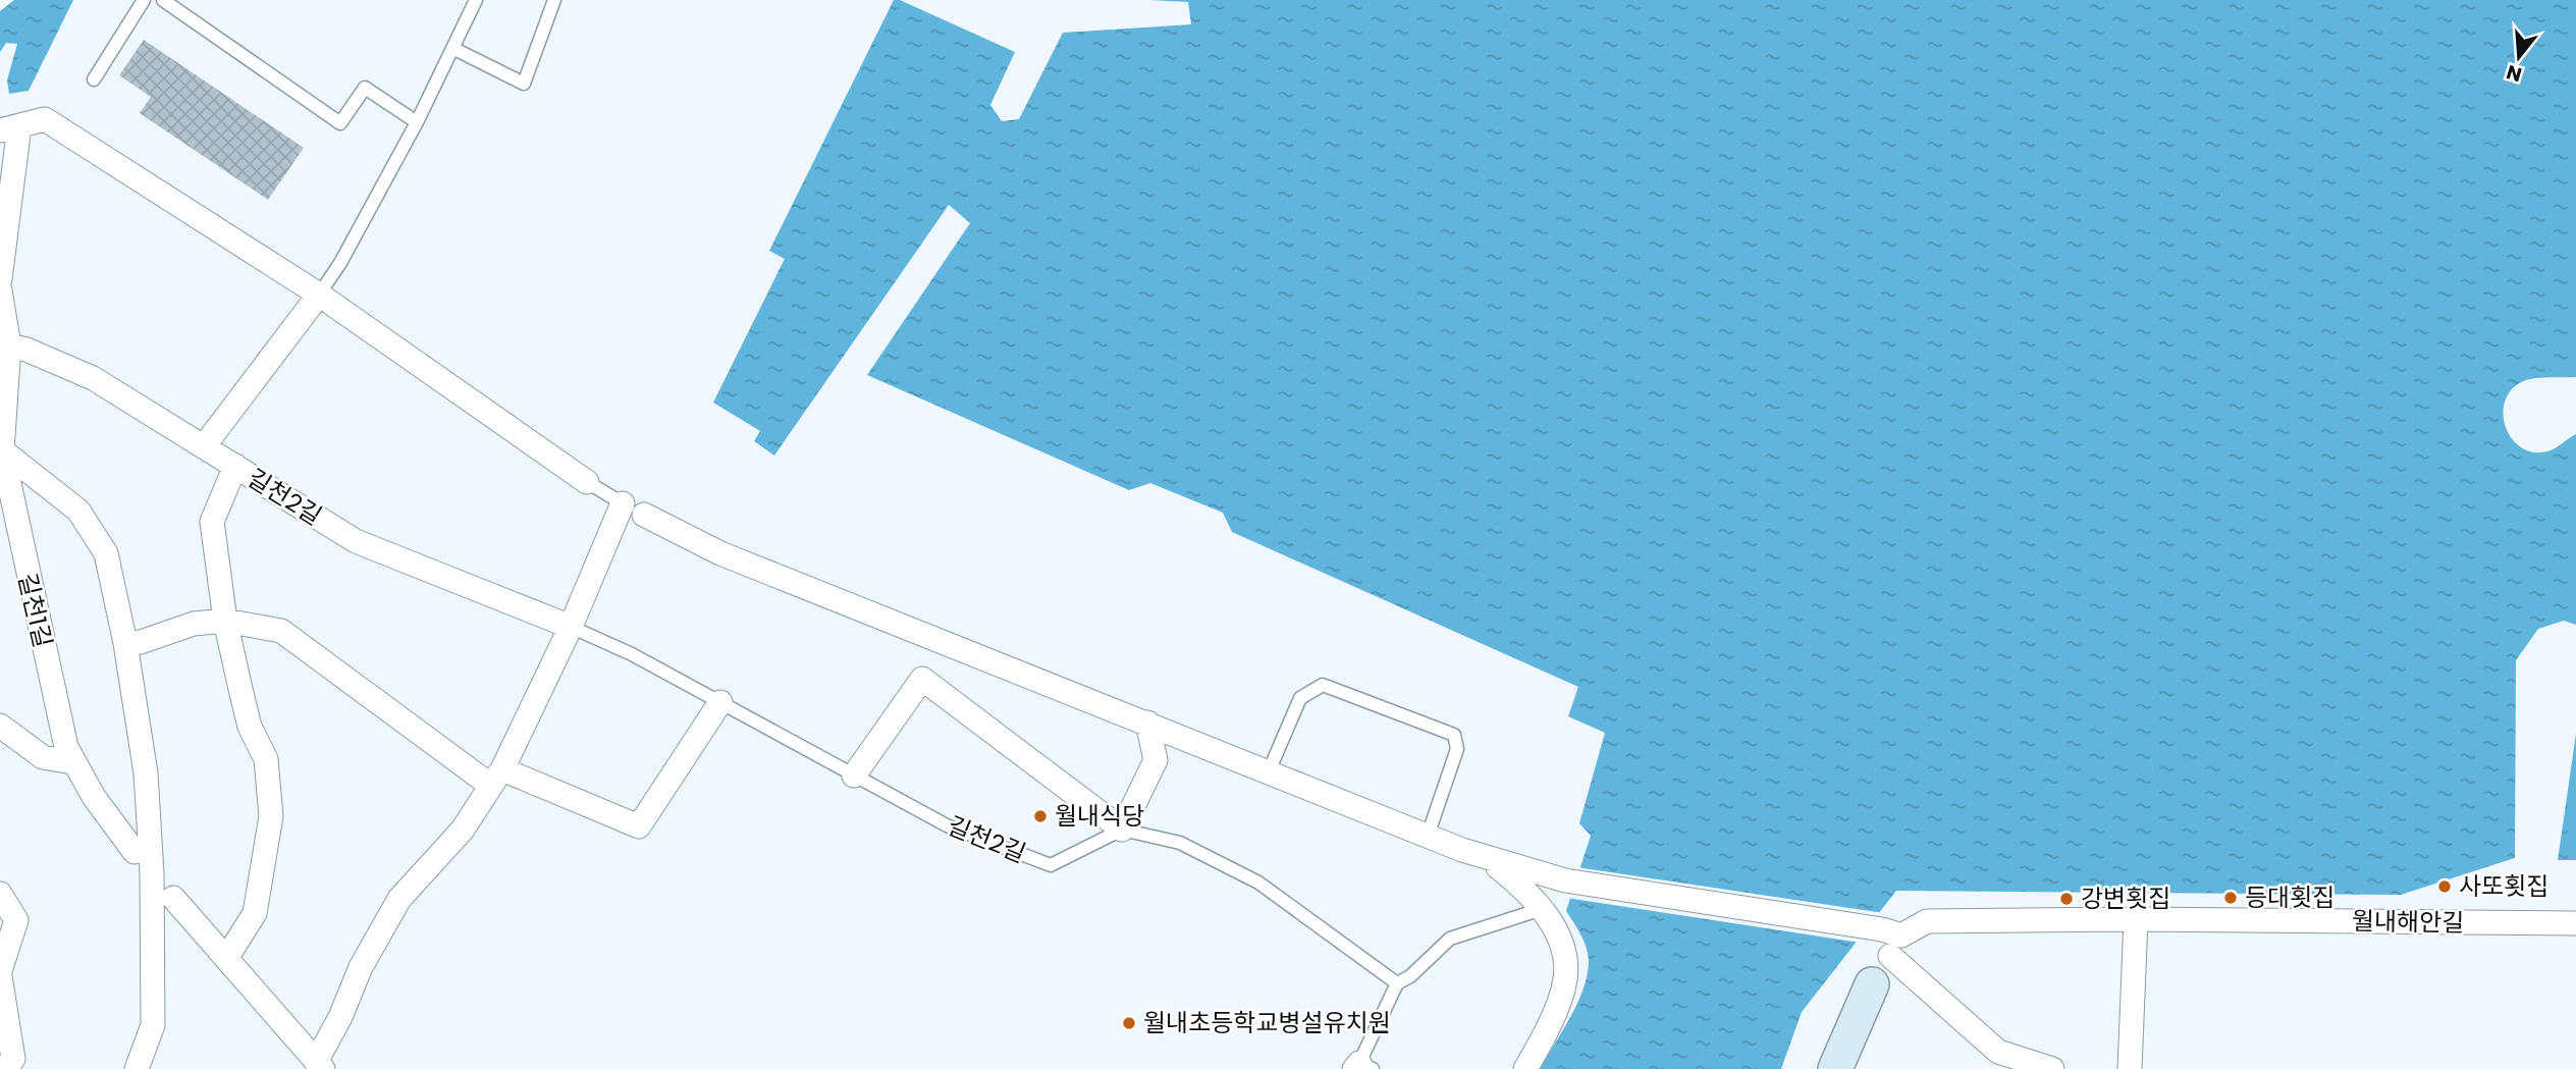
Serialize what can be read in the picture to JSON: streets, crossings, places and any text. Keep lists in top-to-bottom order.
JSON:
{
  "streets": {
    "street": ["길천2길", "길천1길", "월내해안길"]
  },
  "crossings": [
    ["길천2길", "길천1길"]
  ],
  "places": [
    "월내식당",
    "사또횟집",
    "등대횟집",
    "강변횟집",
    "월내초등학교병설유치원"
  ],
  "north": "bottom"
}
